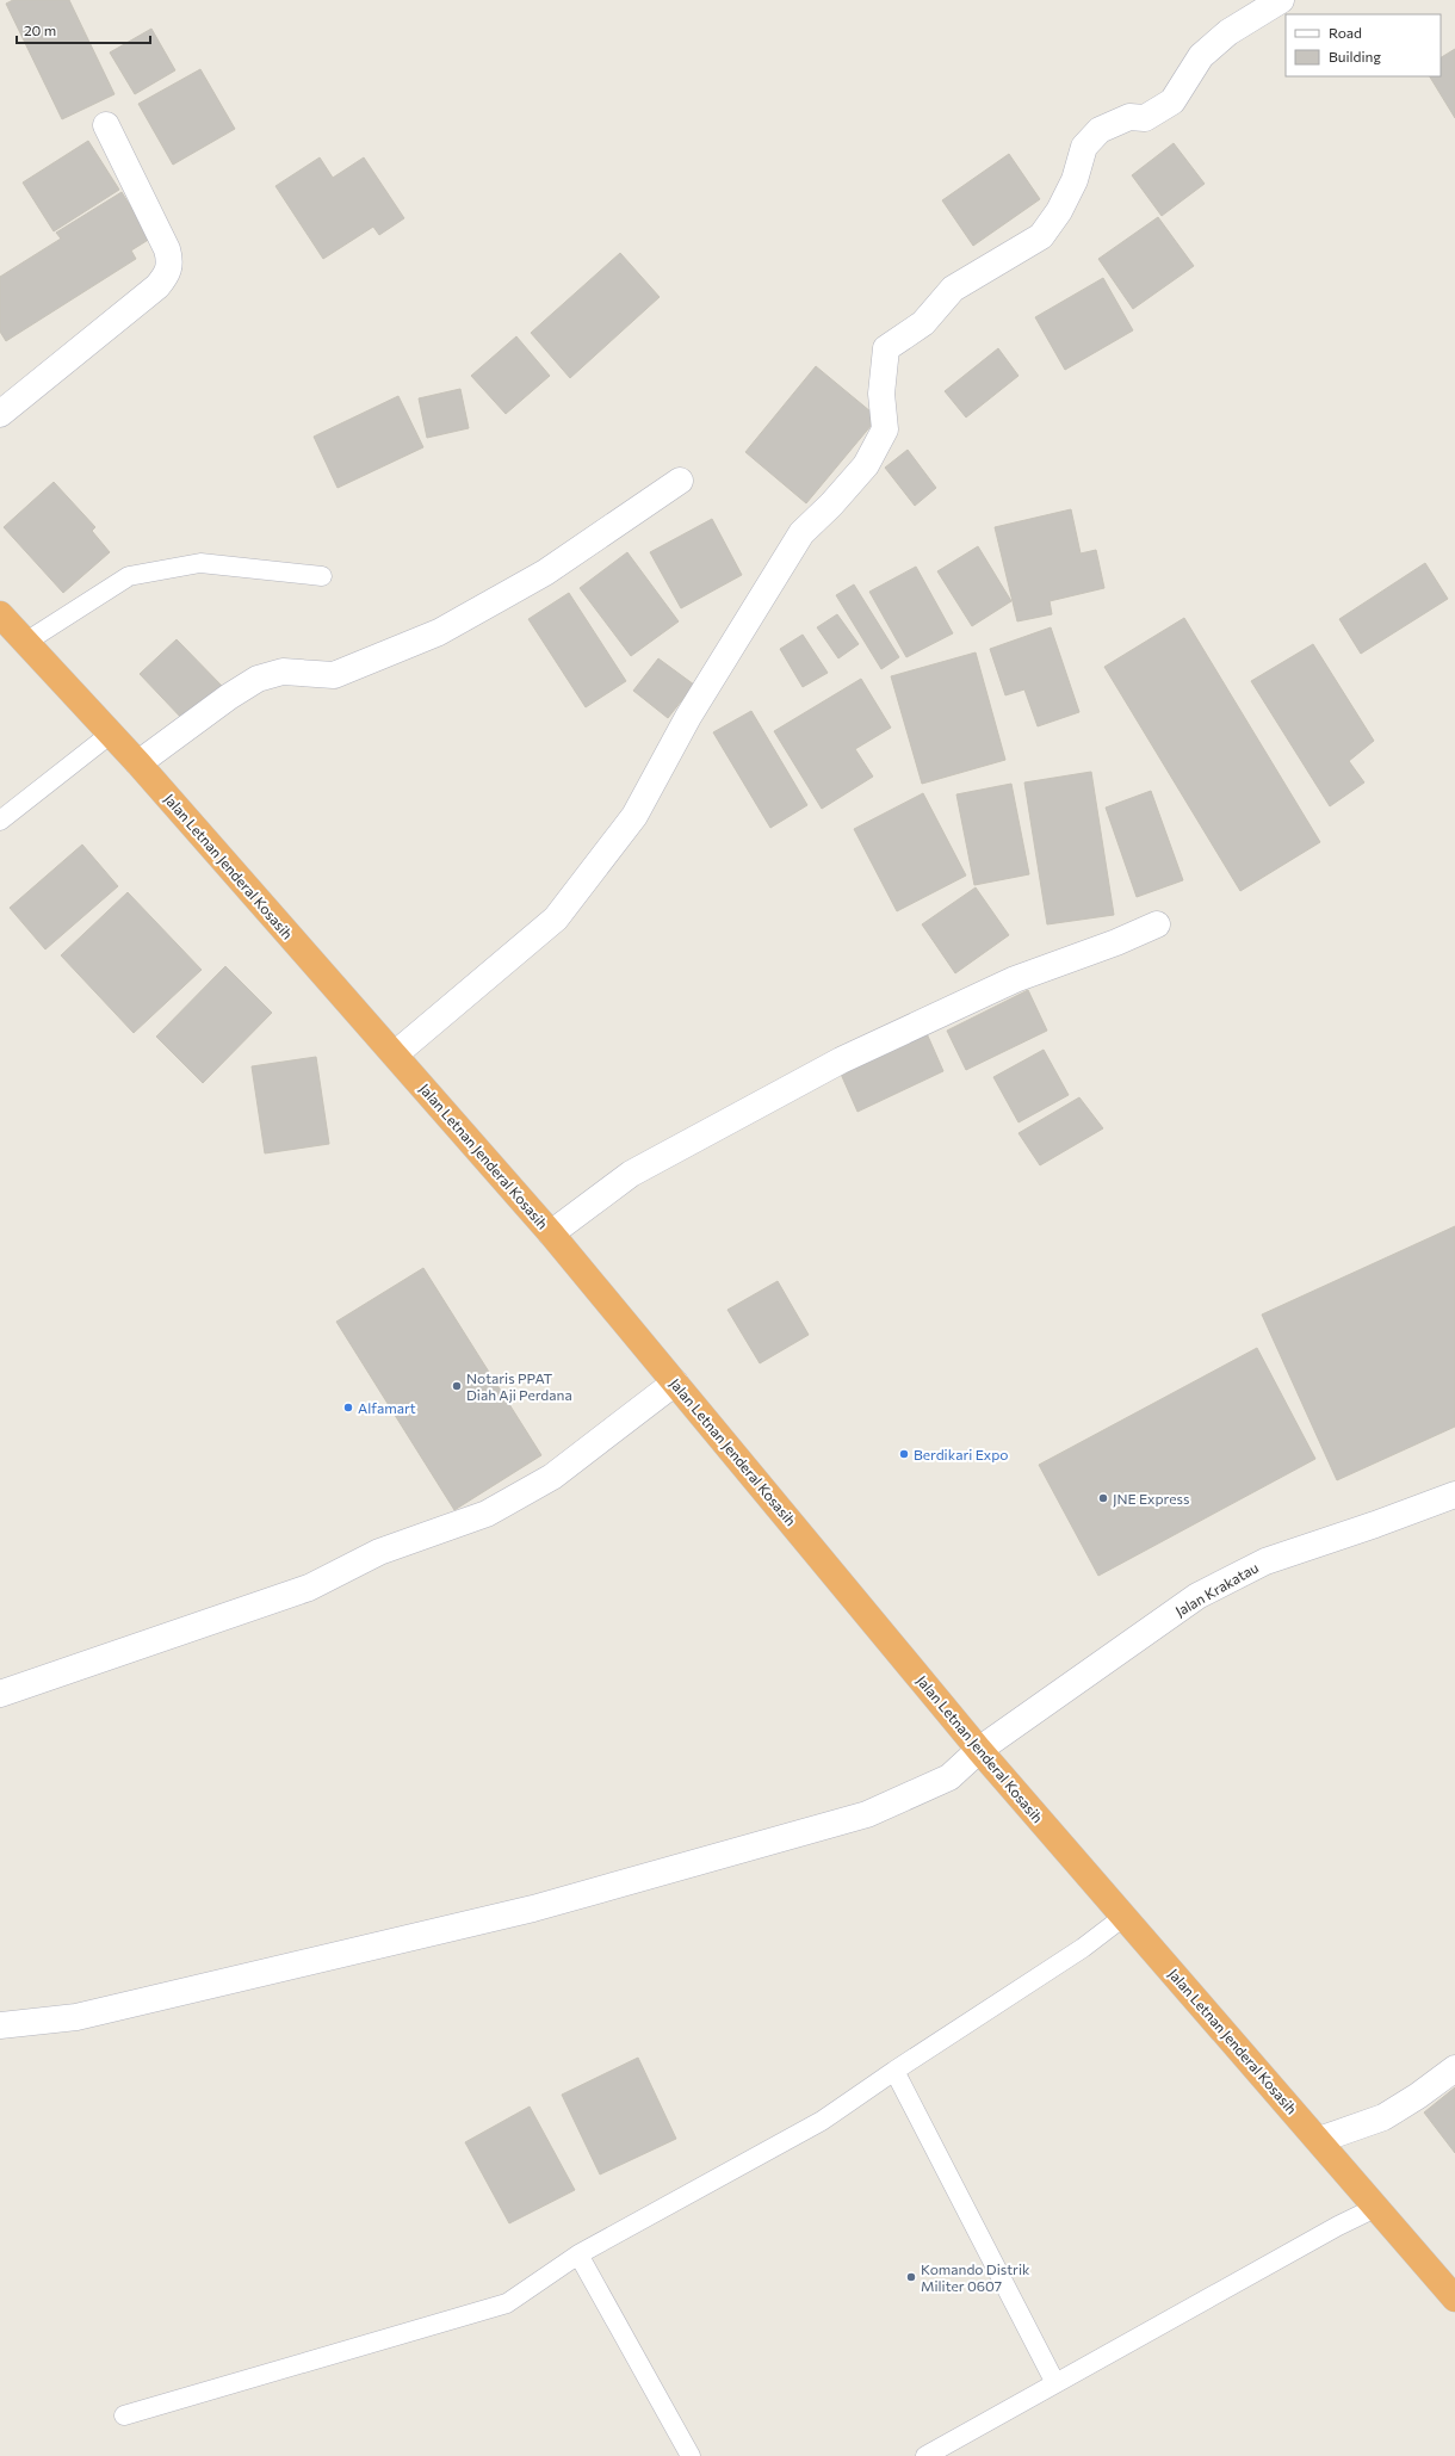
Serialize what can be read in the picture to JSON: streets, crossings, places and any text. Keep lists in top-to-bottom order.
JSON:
{
  "streets": {
    "highway": ["Jalan Letnan Jenderal Kosasih"],
    "street": ["Jalan Krakatau"]
  },
  "crossings": [
    ["Jalan Letnan Jenderal Kosasih", "Jalan Krakatau"]
  ],
  "places": [
    "Notaris PPAT Diah Aji Perdana",
    "Alfamart",
    "Berdikari Expo",
    "JNE Express",
    "Komando Distrik Militer 0607"
  ],
  "legend": ["Road", "Building"],
  "scale_bar": "20 m"
}
